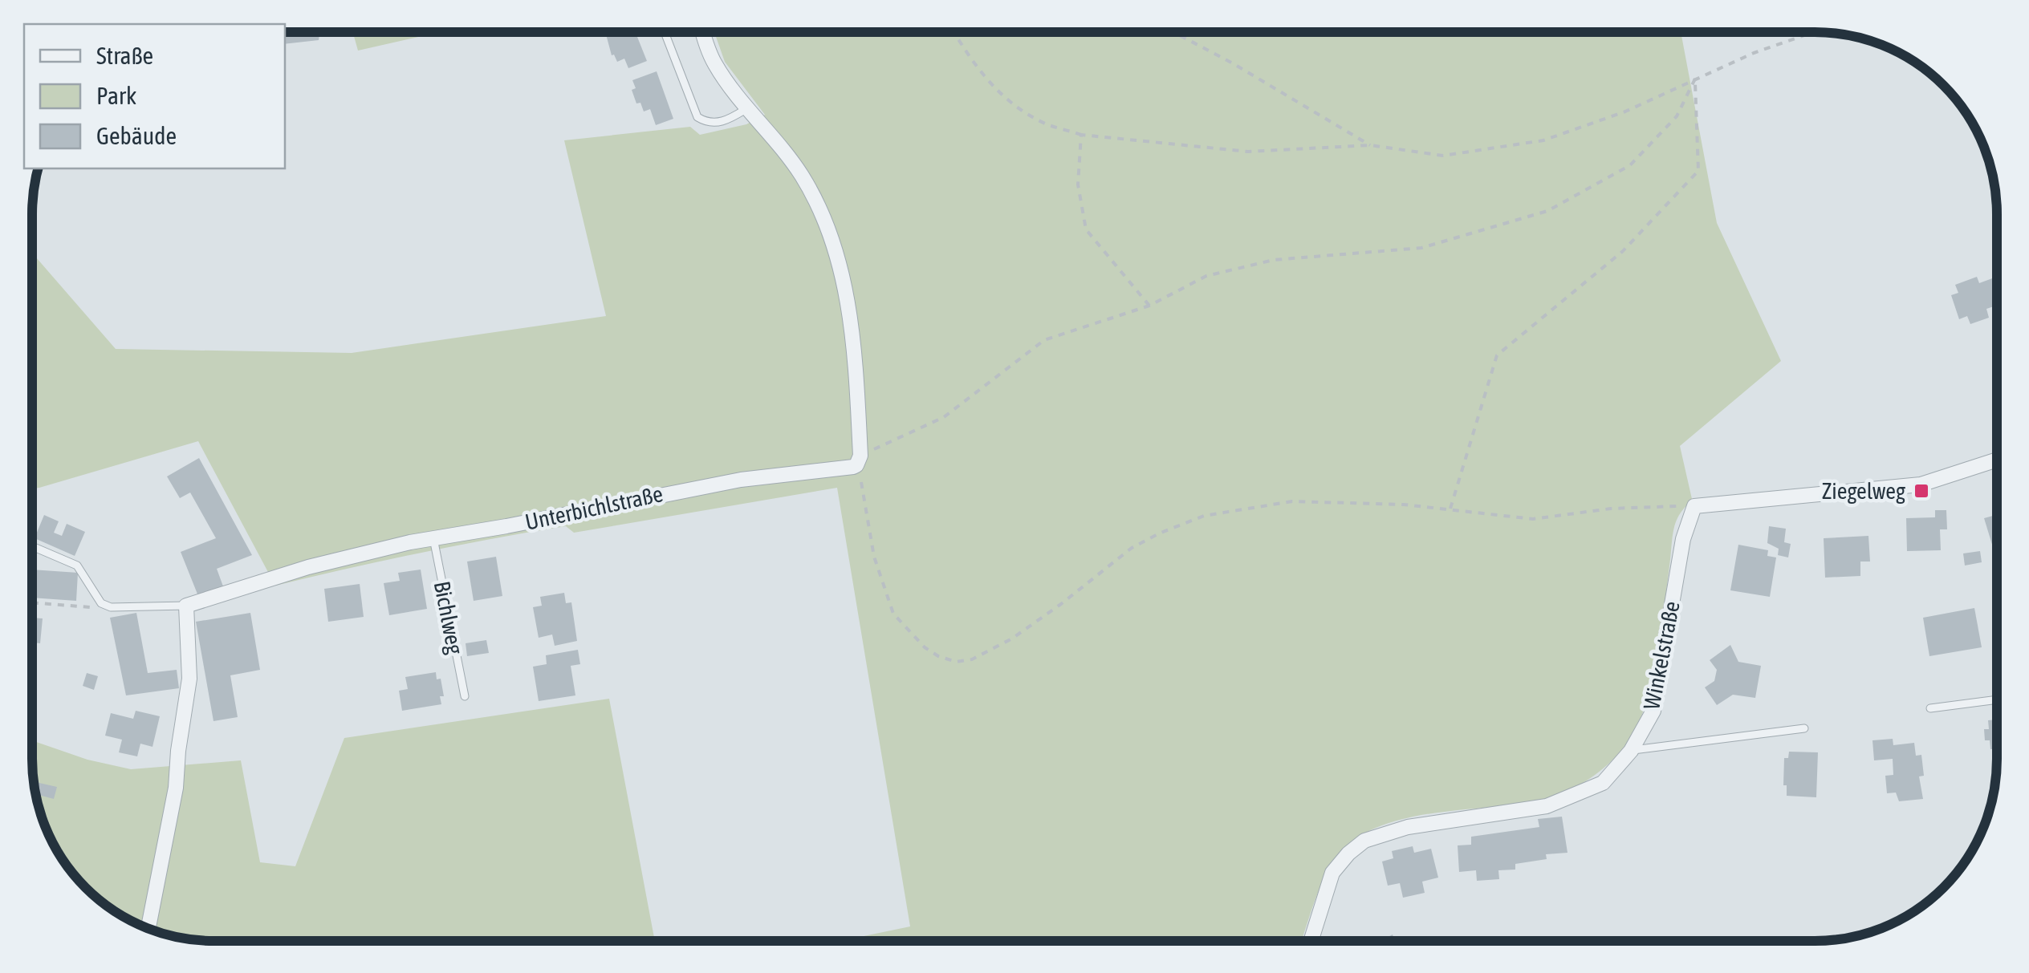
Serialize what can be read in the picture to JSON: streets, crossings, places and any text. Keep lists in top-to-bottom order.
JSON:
{
  "streets": {
    "street": ["Unterbichlstraße", "Winkelstraße"],
    "lane": ["Bichlweg"]
  },
  "crossings": [
    ["Unterbichlstraße", "Bichlweg"]
  ],
  "places": {
    "transit": ["Ziegelweg"]
  },
  "legend": ["Straße", "Park", "Gebäude"]
}
